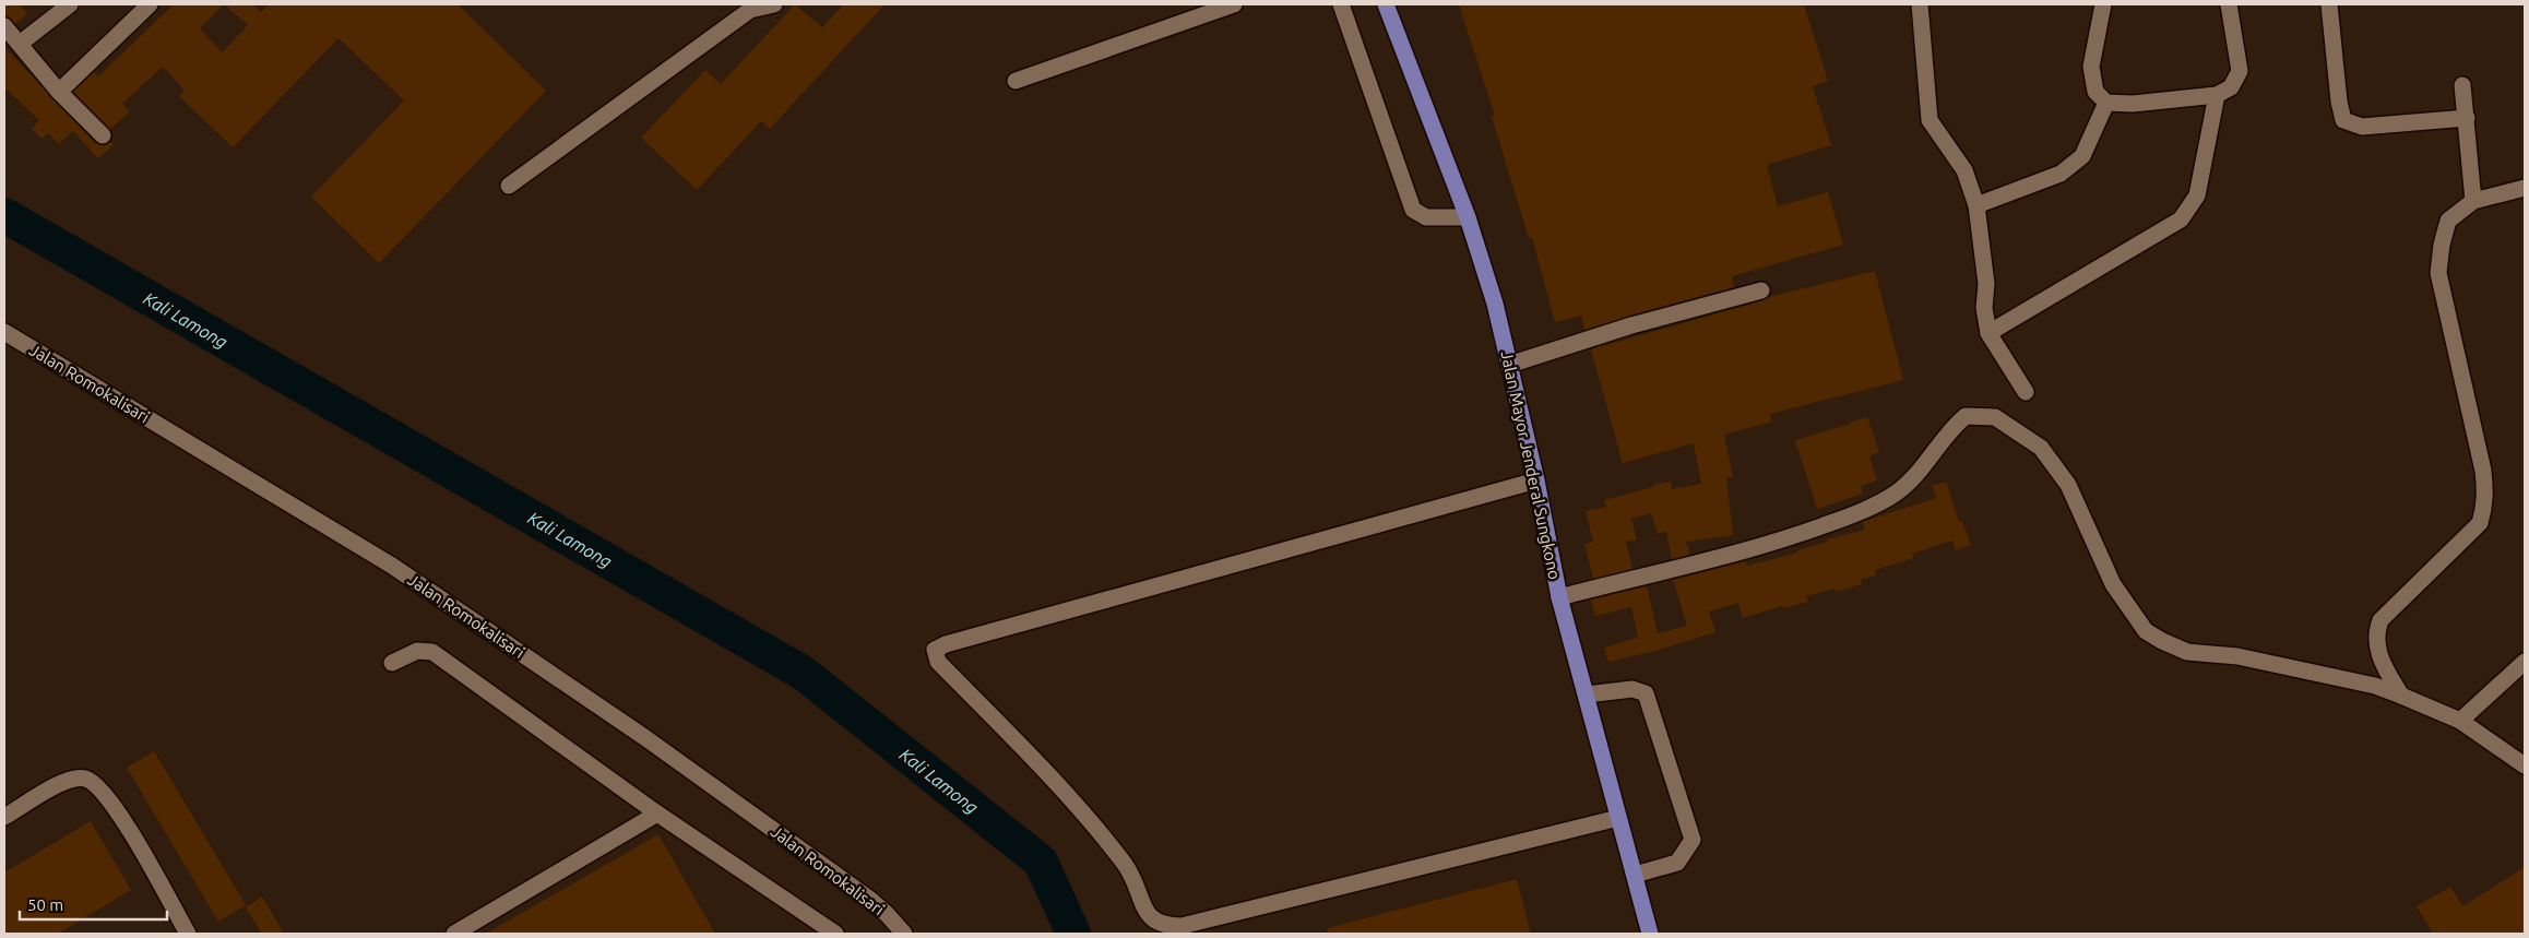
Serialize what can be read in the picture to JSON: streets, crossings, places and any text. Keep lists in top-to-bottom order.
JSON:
{
  "streets": {
    "main road": ["Jalan Mayor Jenderal Sungkono"],
    "street": ["Jalan Romokalisari"]
  },
  "water": ["Kali Lamong"],
  "scale_bar": "50 m"
}
